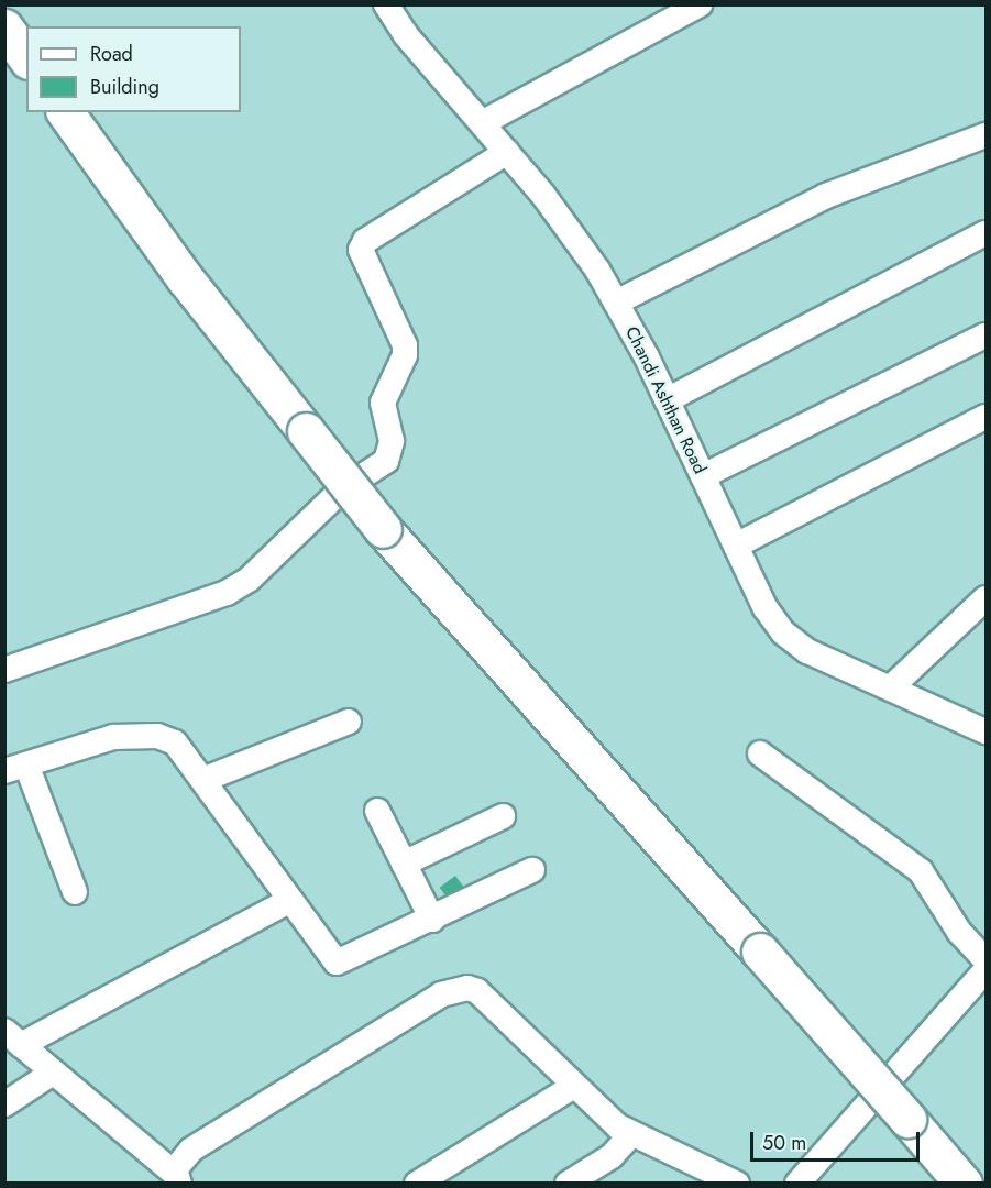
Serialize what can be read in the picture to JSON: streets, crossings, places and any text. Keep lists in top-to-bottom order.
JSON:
{
  "streets": {
    "street": ["Chandi Ashthan Road"]
  },
  "legend": ["Road", "Building"],
  "scale_bar": "50 m"
}
